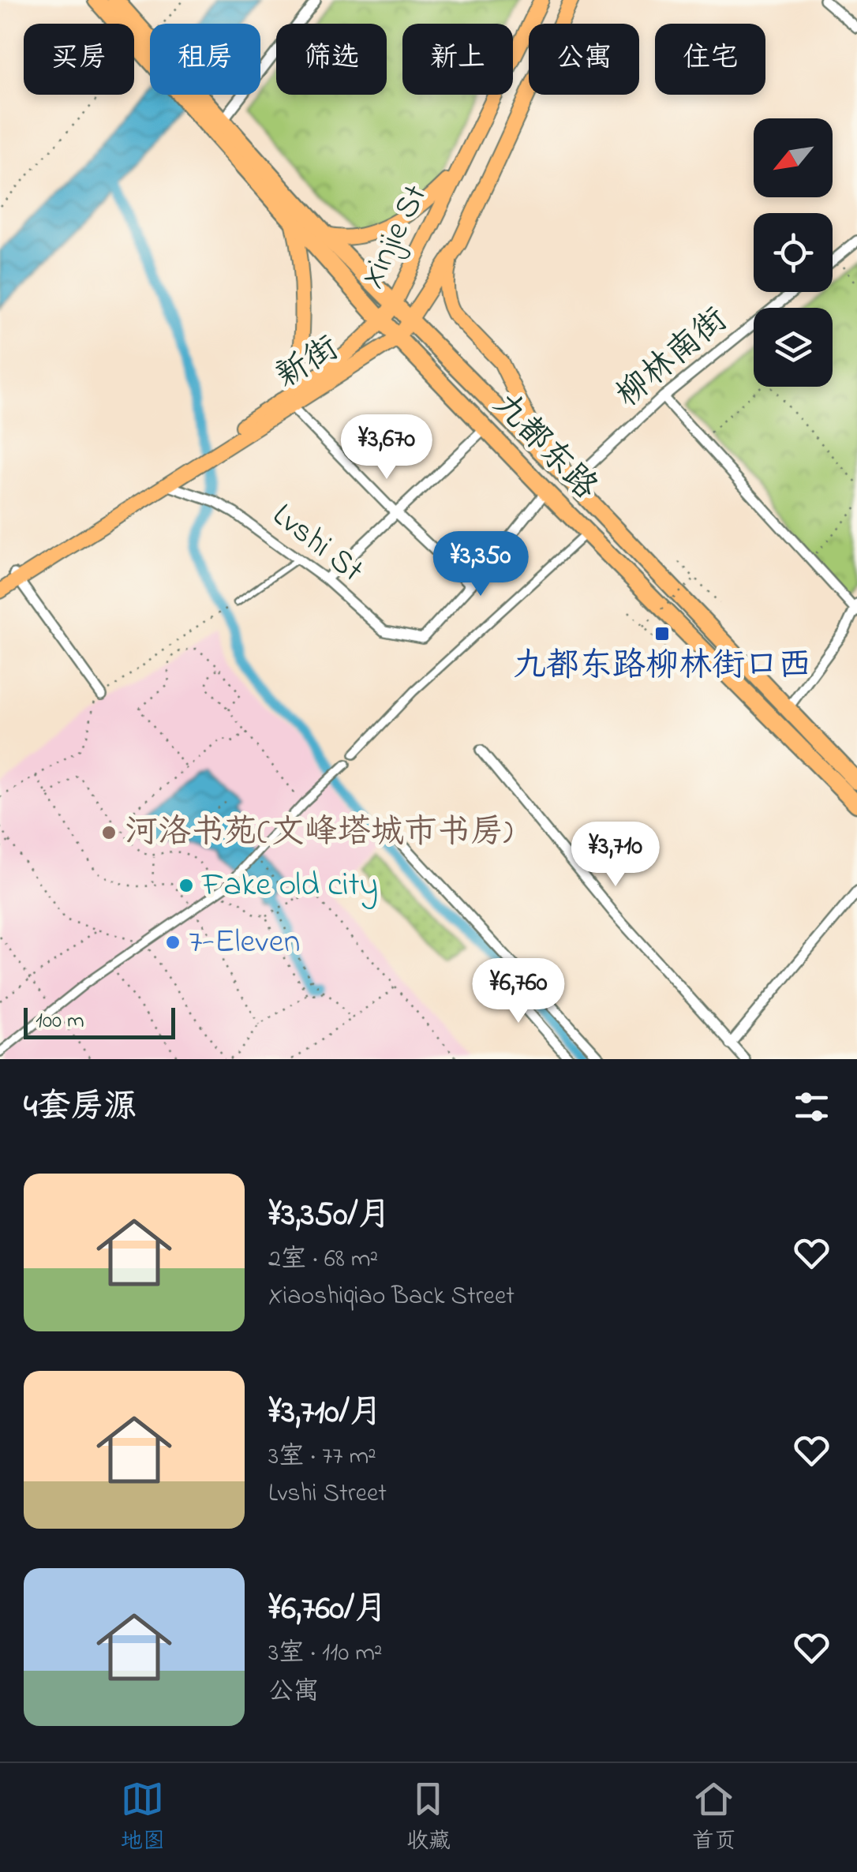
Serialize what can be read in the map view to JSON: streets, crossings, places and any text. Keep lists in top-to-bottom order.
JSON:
{
  "streets": {
    "highway": ["九都东路"],
    "main road": ["Xinjie St", "新街"],
    "street": ["柳林南街", "Lvshi St"]
  },
  "crossings": [
    ["Xinjie St", "新街"],
    ["Xinjie St", "九都东路"],
    ["Xinjie St", "Lvshi St"],
    ["柳林南街", "九都东路"],
    ["新街", "九都东路"]
  ],
  "places": {
    "transit": ["九都东路柳林街口西"],
    "other": ["河洛书苑(文峰塔城市书房)", "Fake old city", "7-Eleven"]
  },
  "scale_bar": "100 m",
  "north": "bottom left",
  "page": {
    "chip": [
      "买房",
      "租房",
      "筛选",
      "新上",
      "公寓",
      "住宅"
    ],
    "price": [
      "¥3,670",
      "¥3,350",
      "¥3,710",
      "¥6,760"
    ],
    "scale": "100 m",
    "heading": "4套房源",
    "list": [
      {
        "name": "¥3,350/月",
        "note": "2室 · 68 m² · Xiaoshiqiao Back Street"
      },
      {
        "name": "¥3,710/月",
        "note": "3室 · 77 m² · Lvshi Street"
      },
      {
        "name": "¥6,760/月",
        "note": "3室 · 110 m² · 公寓"
      }
    ],
    "tabs": ["地图", "收藏", "首页"]
  }
}
